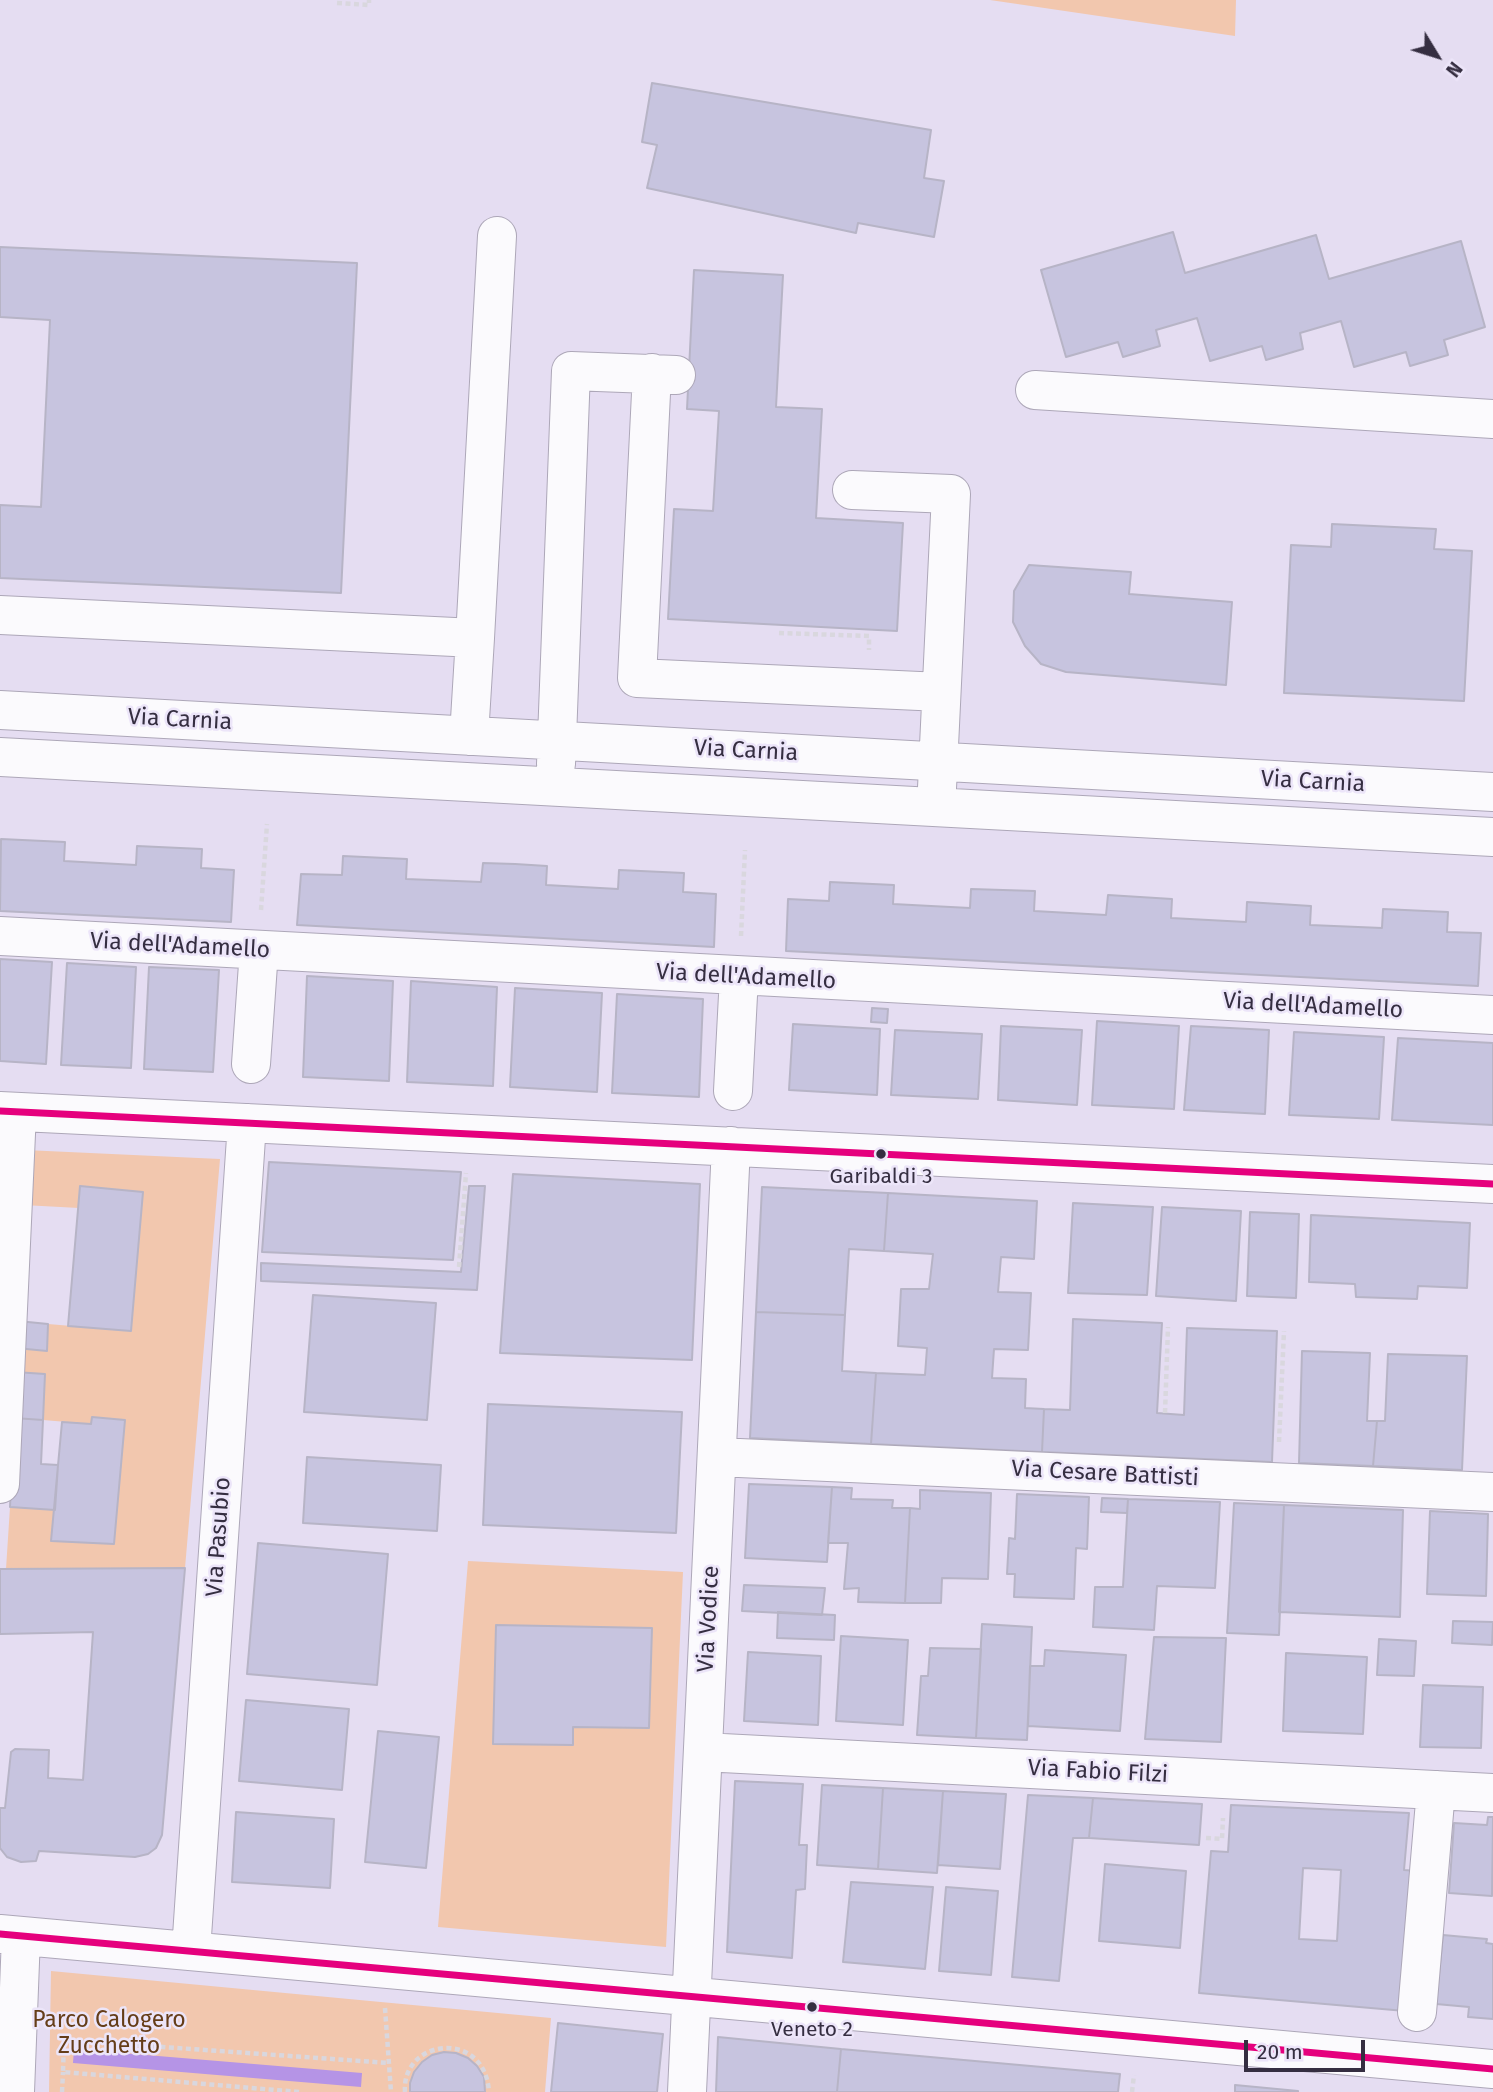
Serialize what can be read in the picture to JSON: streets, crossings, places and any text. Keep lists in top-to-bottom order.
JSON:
{
  "streets": {
    "street": [
      "Via Carnia",
      "Via dell'Adamello",
      "Via Cesare Battisti",
      "Via Pasubio",
      "Via Vodice",
      "Via Fabio Filzi"
    ]
  },
  "crossings": [
    ["Via Cesare Battisti", "Via Vodice"],
    ["Via Vodice", "Via Fabio Filzi"]
  ],
  "parks": ["Parco Calogero Zucchetto"],
  "places": ["Garibaldi 3", "Veneto 2"],
  "scale_bar": "20 m",
  "north": "bottom right"
}
